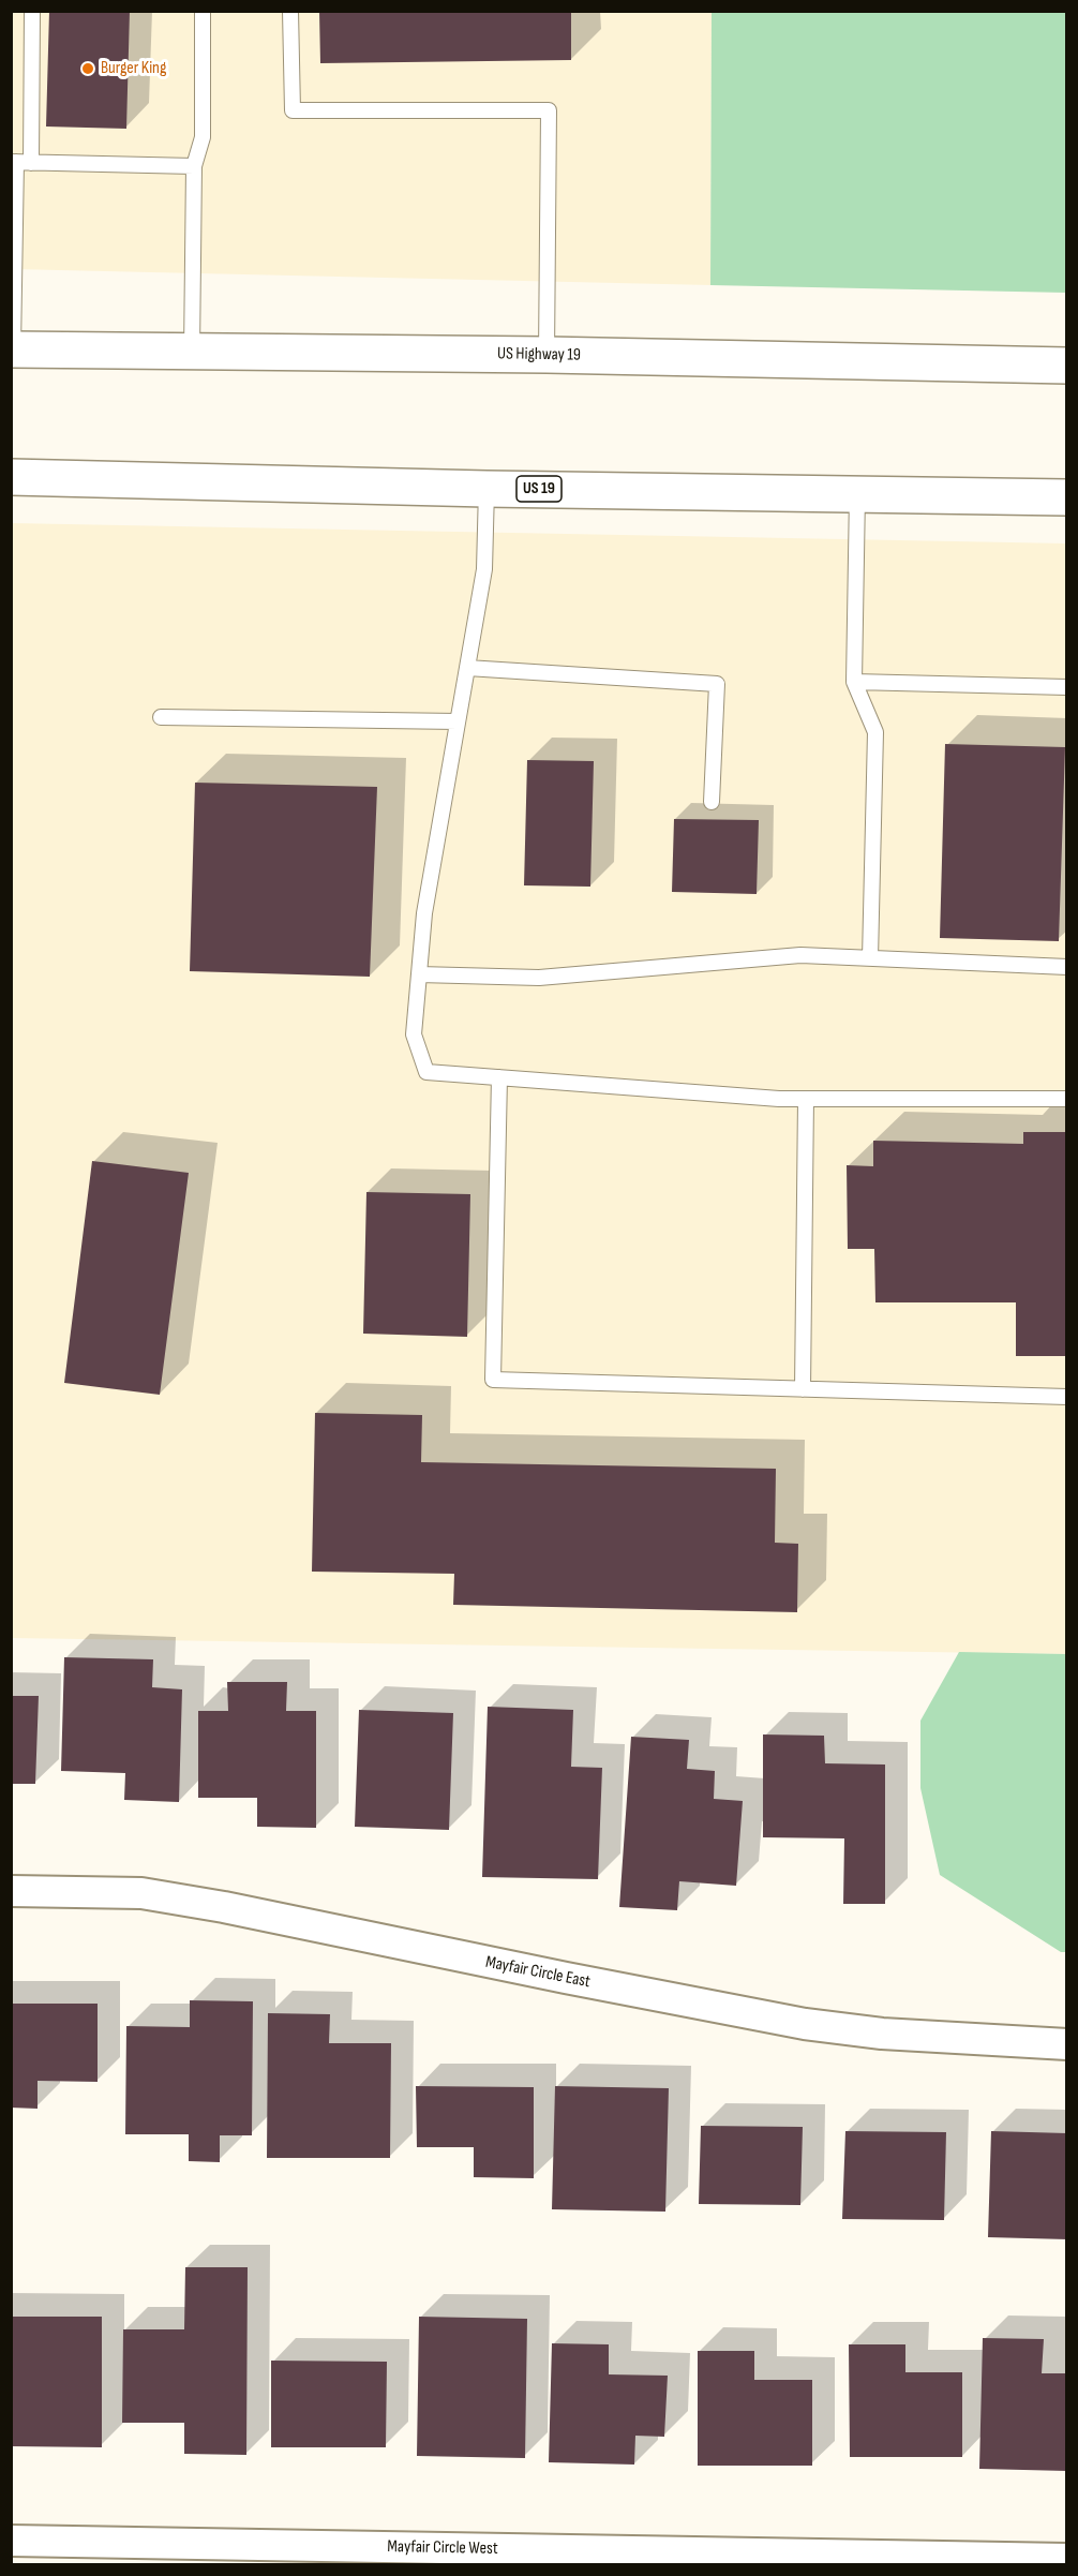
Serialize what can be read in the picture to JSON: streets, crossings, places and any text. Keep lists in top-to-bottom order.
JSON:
{
  "streets": {
    "highway": ["US Highway 19", "US 19"],
    "street": ["Mayfair Circle East", "Mayfair Circle West"]
  },
  "places": ["Burger King"]
}
